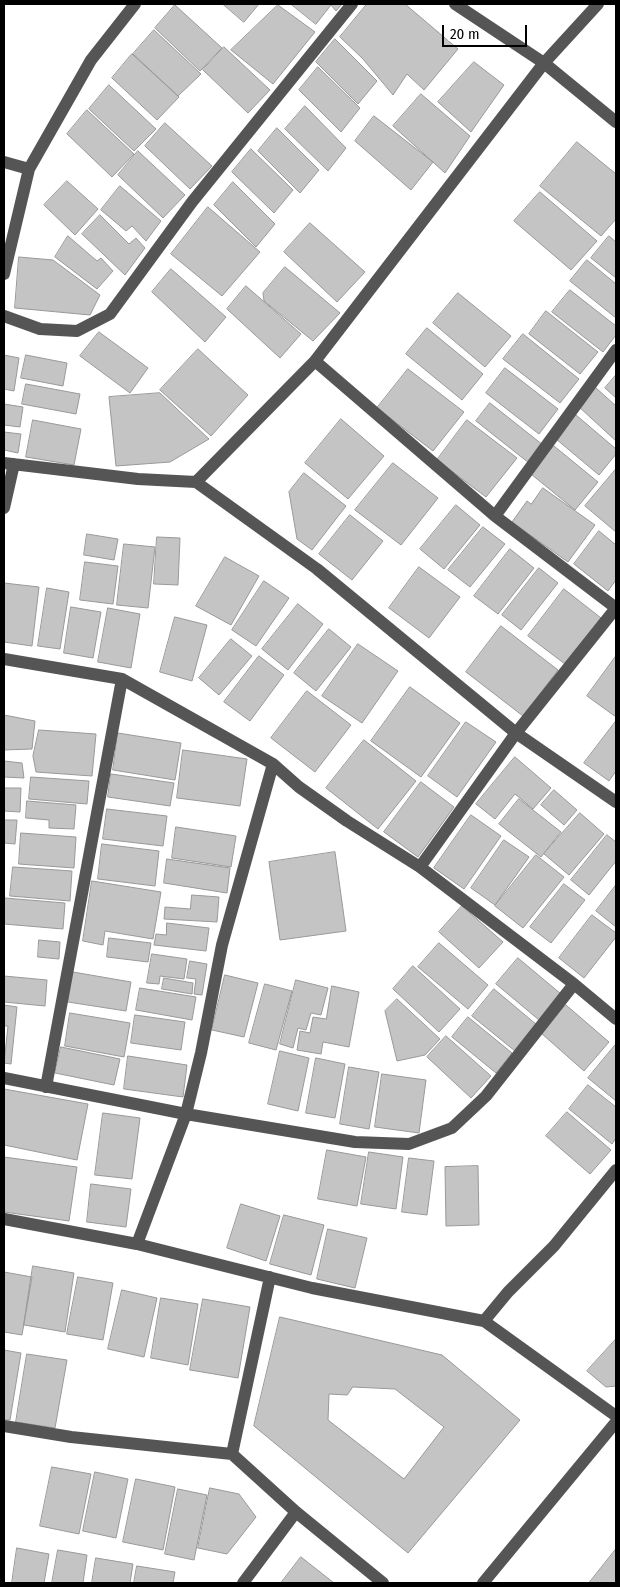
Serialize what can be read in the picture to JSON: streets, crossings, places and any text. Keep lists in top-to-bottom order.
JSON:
{
  "scale_bar": "20 m"
}
